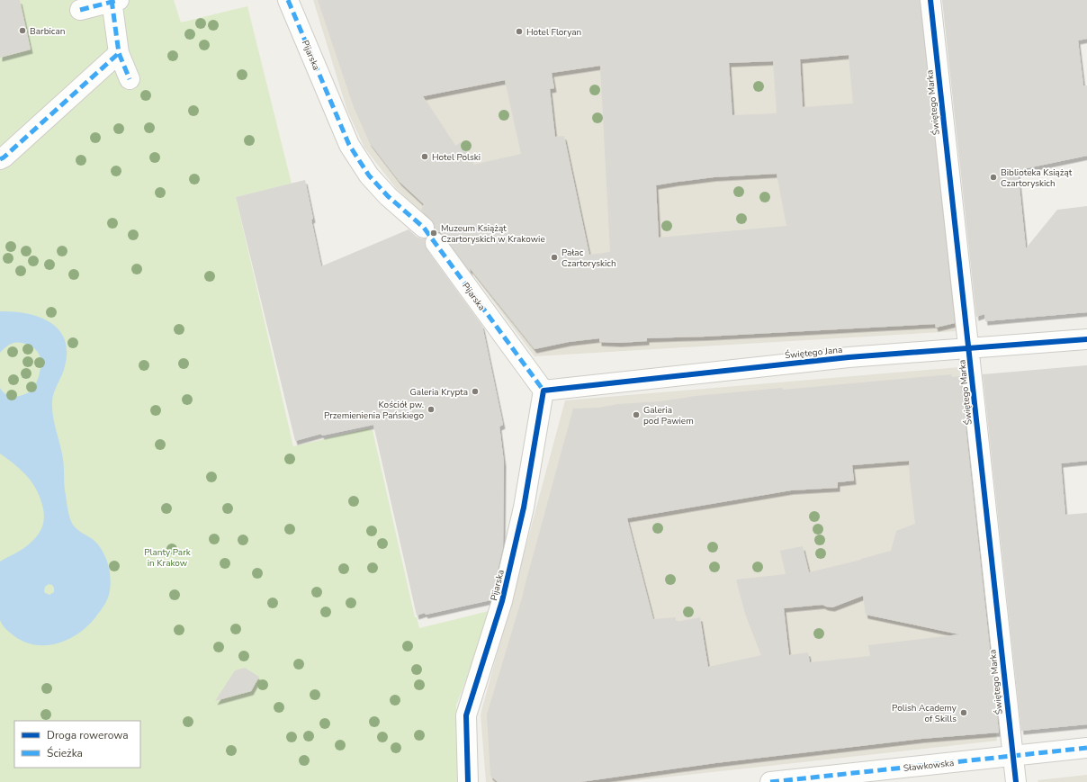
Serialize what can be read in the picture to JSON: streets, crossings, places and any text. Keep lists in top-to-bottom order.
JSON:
{
  "streets": {
    "street": [
      "Pijarska",
      "Świętego Marka",
      "Świętego Jana",
      "Sławkowska"
    ]
  },
  "crossings": [
    ["Pijarska", "Świętego Jana"],
    ["Świętego Marka", "Świętego Jana"],
    ["Świętego Marka", "Sławkowska"]
  ],
  "parks": ["Planty Park in Krakow"],
  "places": [
    "Barbican",
    "Hotel Floryan",
    "Hotel Polski",
    "Biblioteka Książąt Czartoryskich",
    "Muzeum Książąt Czartoryskich w Krakowie",
    "Pałac Czartoryskich",
    "Galeria Krypta",
    "Kościół pw. Przemienienia Pańskiego",
    "Galeria pod Pawiem",
    "Polish Academy of Skills"
  ],
  "legend": ["Droga rowerowa", "Ścieżka"]
}
